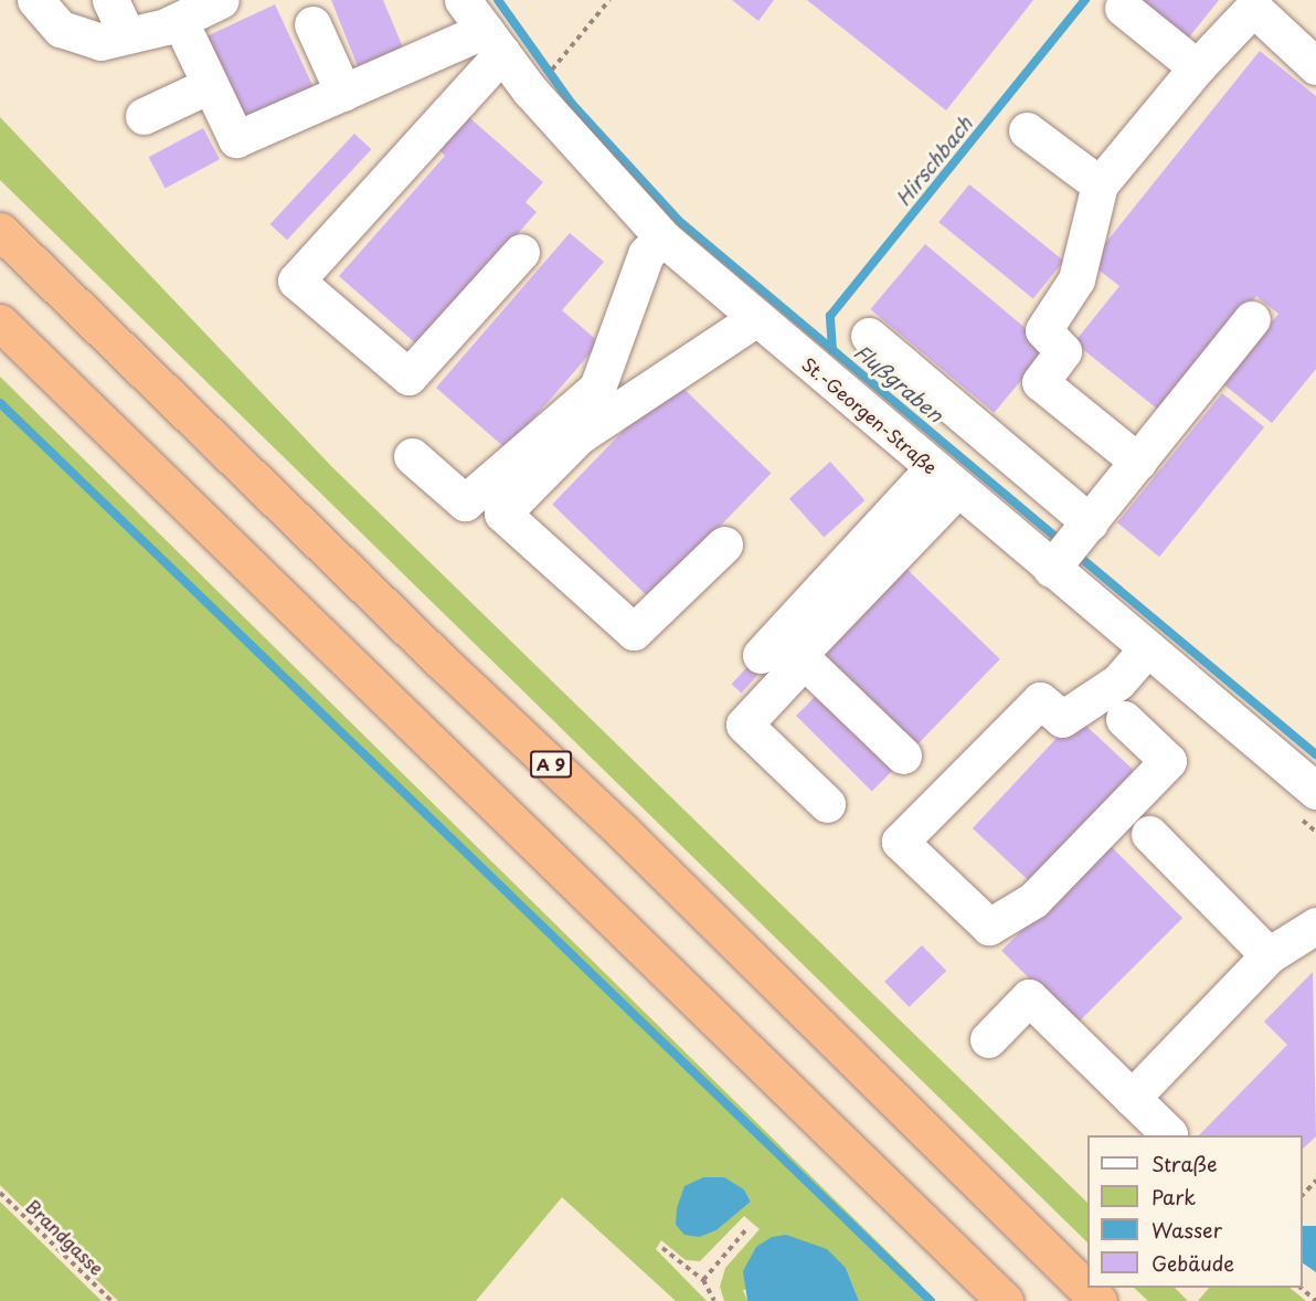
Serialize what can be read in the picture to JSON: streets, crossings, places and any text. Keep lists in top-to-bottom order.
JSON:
{
  "streets": {
    "highway": ["A 9"],
    "street": ["St.-Georgen-Straße"],
    "path": ["Brandgasse"]
  },
  "water": ["Hirschbach", "Flußgraben"],
  "legend": [
    "Straße",
    "Park",
    "Wasser",
    "Gebäude"
  ]
}
